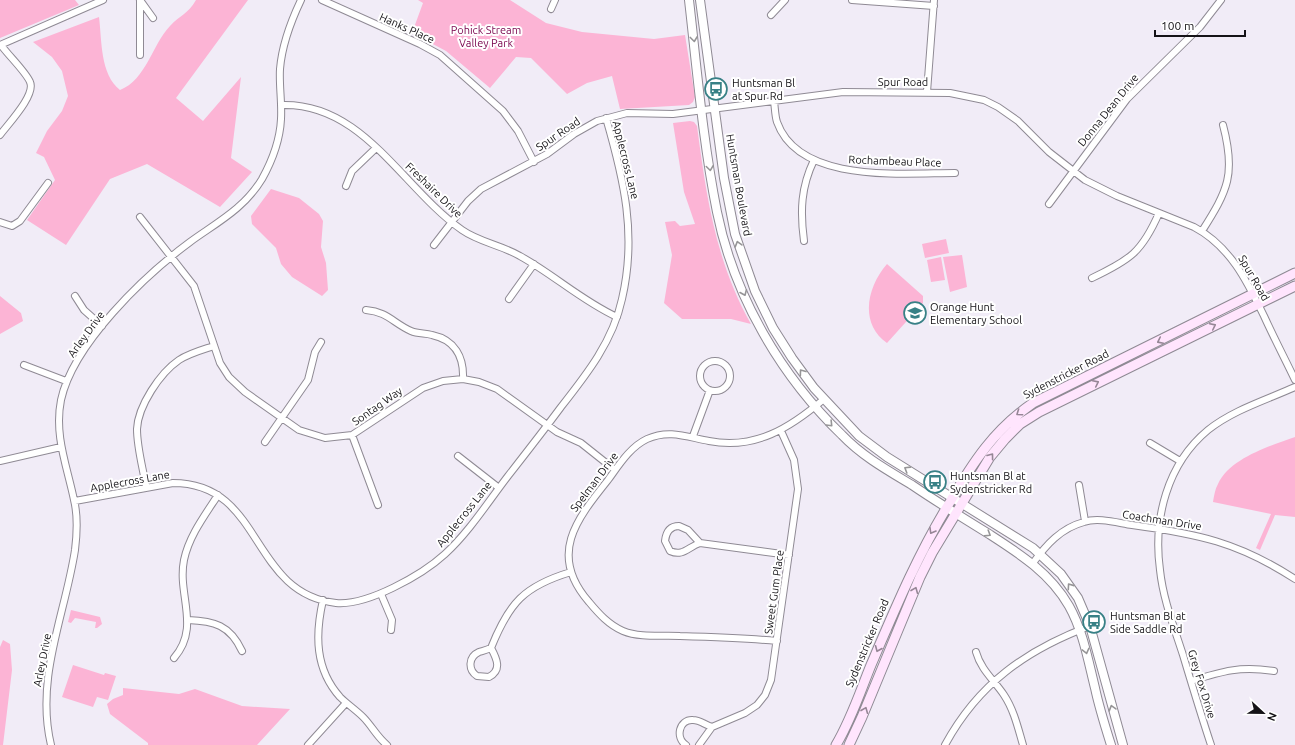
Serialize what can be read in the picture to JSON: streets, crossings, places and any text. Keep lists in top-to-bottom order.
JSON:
{
  "streets": {
    "main road": ["Sydenstricker Road"],
    "street": [
      "Hanks Place",
      "Spur Road",
      "Donna Dean Drive",
      "Applecross Lane",
      "Rochambeau Place",
      "Huntsman Boulevard",
      "Freshaire Drive",
      "Arley Drive",
      "Sontag Way",
      "Spelman Drive",
      "Coachman Drive",
      "Sweet Gum Place",
      "Grey Fox Drive"
    ]
  },
  "crossings": [
    ["Hanks Place", "Spur Road"],
    ["Spur Road", "Donna Dean Drive"],
    ["Spur Road", "Applecross Lane"],
    ["Spur Road", "Rochambeau Place"],
    ["Spur Road", "Huntsman Boulevard"],
    ["Spur Road", "Freshaire Drive"],
    ["Spur Road", "Sydenstricker Road"],
    ["Applecross Lane", "Freshaire Drive"],
    ["Applecross Lane", "Arley Drive"],
    ["Applecross Lane", "Sontag Way"],
    ["Huntsman Boulevard", "Sydenstricker Road"],
    ["Huntsman Boulevard", "Spelman Drive"],
    ["Huntsman Boulevard", "Coachman Drive"],
    ["Freshaire Drive", "Arley Drive"],
    ["Arley Drive", "Sontag Way"],
    ["Sontag Way", "Spelman Drive"],
    ["Spelman Drive", "Sweet Gum Place"],
    ["Coachman Drive", "Grey Fox Drive"]
  ],
  "parks": ["Pohick Stream Valley Park"],
  "places": {
    "bus stop": ["Huntsman Bl at Spur Rd", "Huntsman Bl at Sydenstricker Rd", "Huntsman Bl at Side Saddle Rd"],
    "school or university": ["Orange Hunt Elementary School"]
  },
  "scale_bar": "100 m",
  "north": "right"
}
